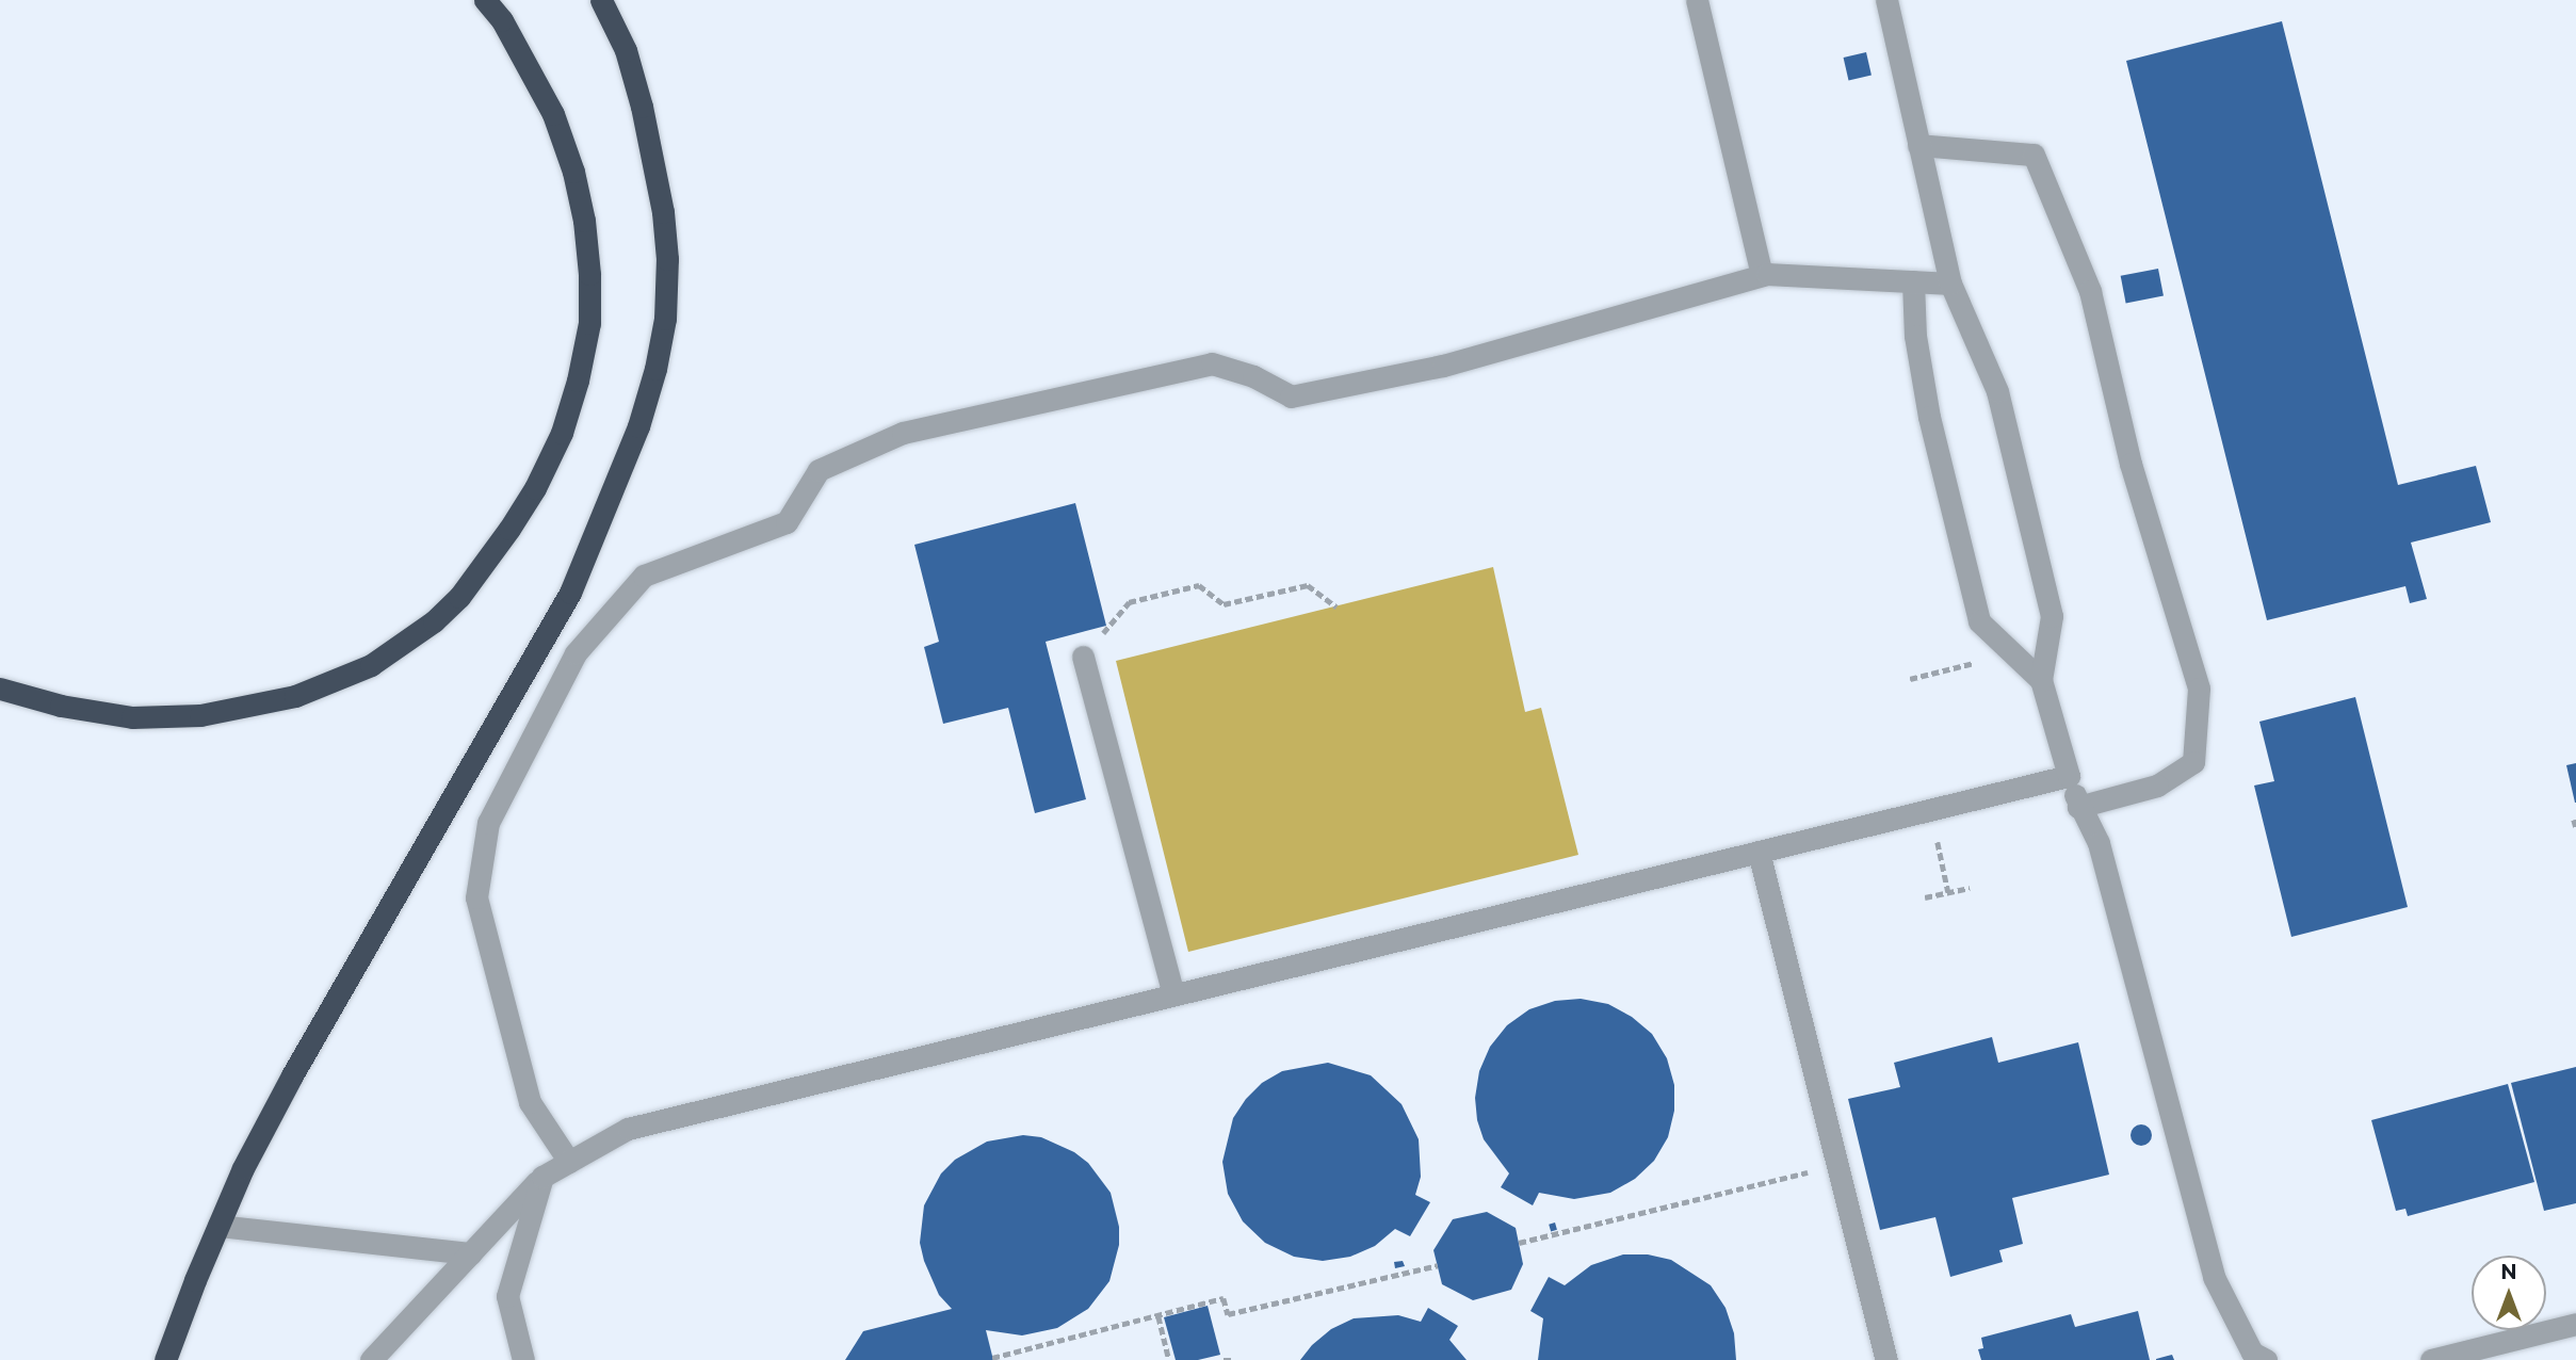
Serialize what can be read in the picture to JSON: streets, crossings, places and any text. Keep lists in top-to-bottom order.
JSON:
{
  "north": "top"
}
